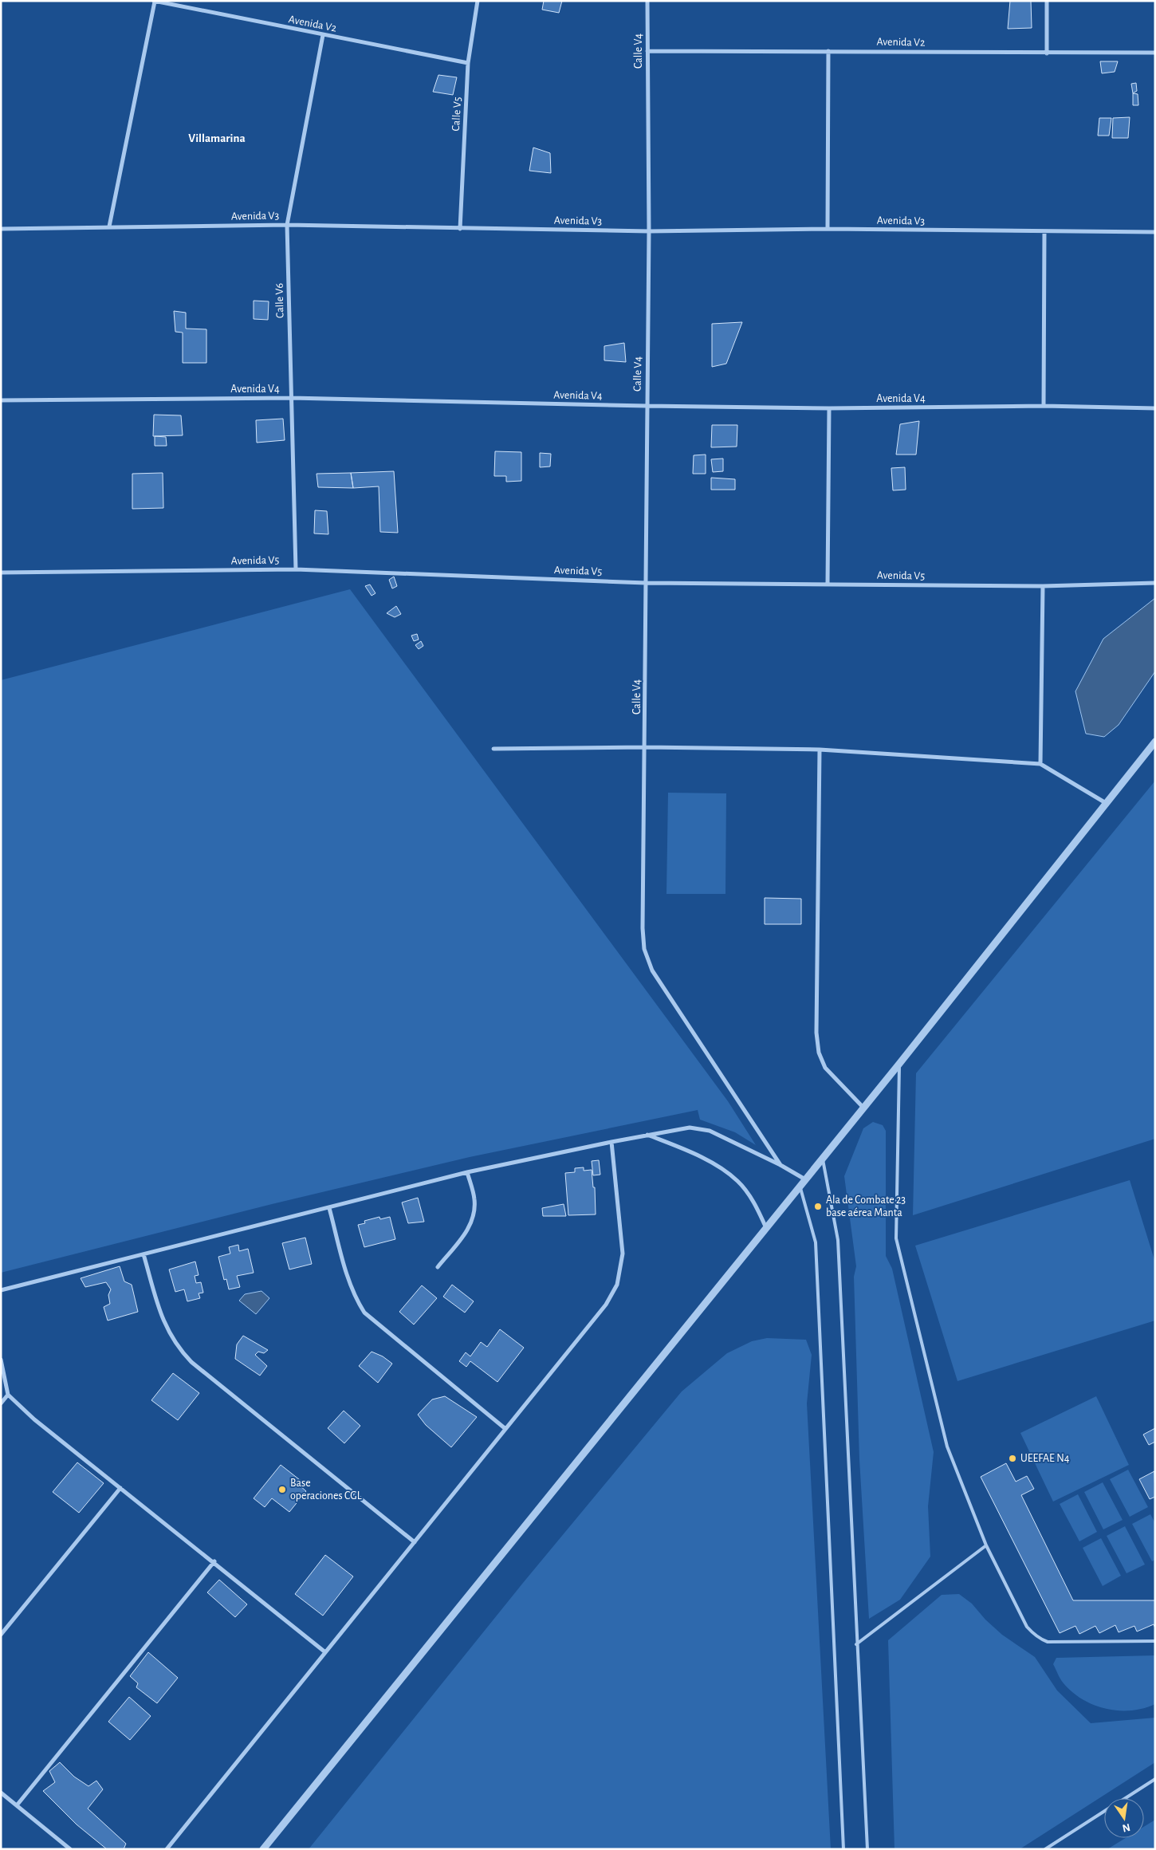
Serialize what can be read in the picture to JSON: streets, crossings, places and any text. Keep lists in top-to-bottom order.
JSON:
{
  "streets": {
    "street": [
      "Avenida V2",
      "Calle V4",
      "Calle V5",
      "Avenida V3",
      "Calle V6",
      "Avenida V4",
      "Avenida V5"
    ]
  },
  "crossings": [
    ["Avenida V2", "Calle V4"],
    ["Avenida V2", "Calle V5"],
    ["Avenida V2", "Calle V6"],
    ["Calle V4", "Avenida V3"],
    ["Calle V4", "Avenida V4"],
    ["Calle V4", "Avenida V5"],
    ["Calle V5", "Avenida V3"],
    ["Avenida V3", "Calle V6"],
    ["Calle V6", "Avenida V4"],
    ["Calle V6", "Avenida V5"]
  ],
  "districts": ["Villamarina"],
  "places": ["Ala de Combate 23 base aérea Manta", "UEEFAE N4", "Base operaciones CGL"],
  "north": "bottom"
}
